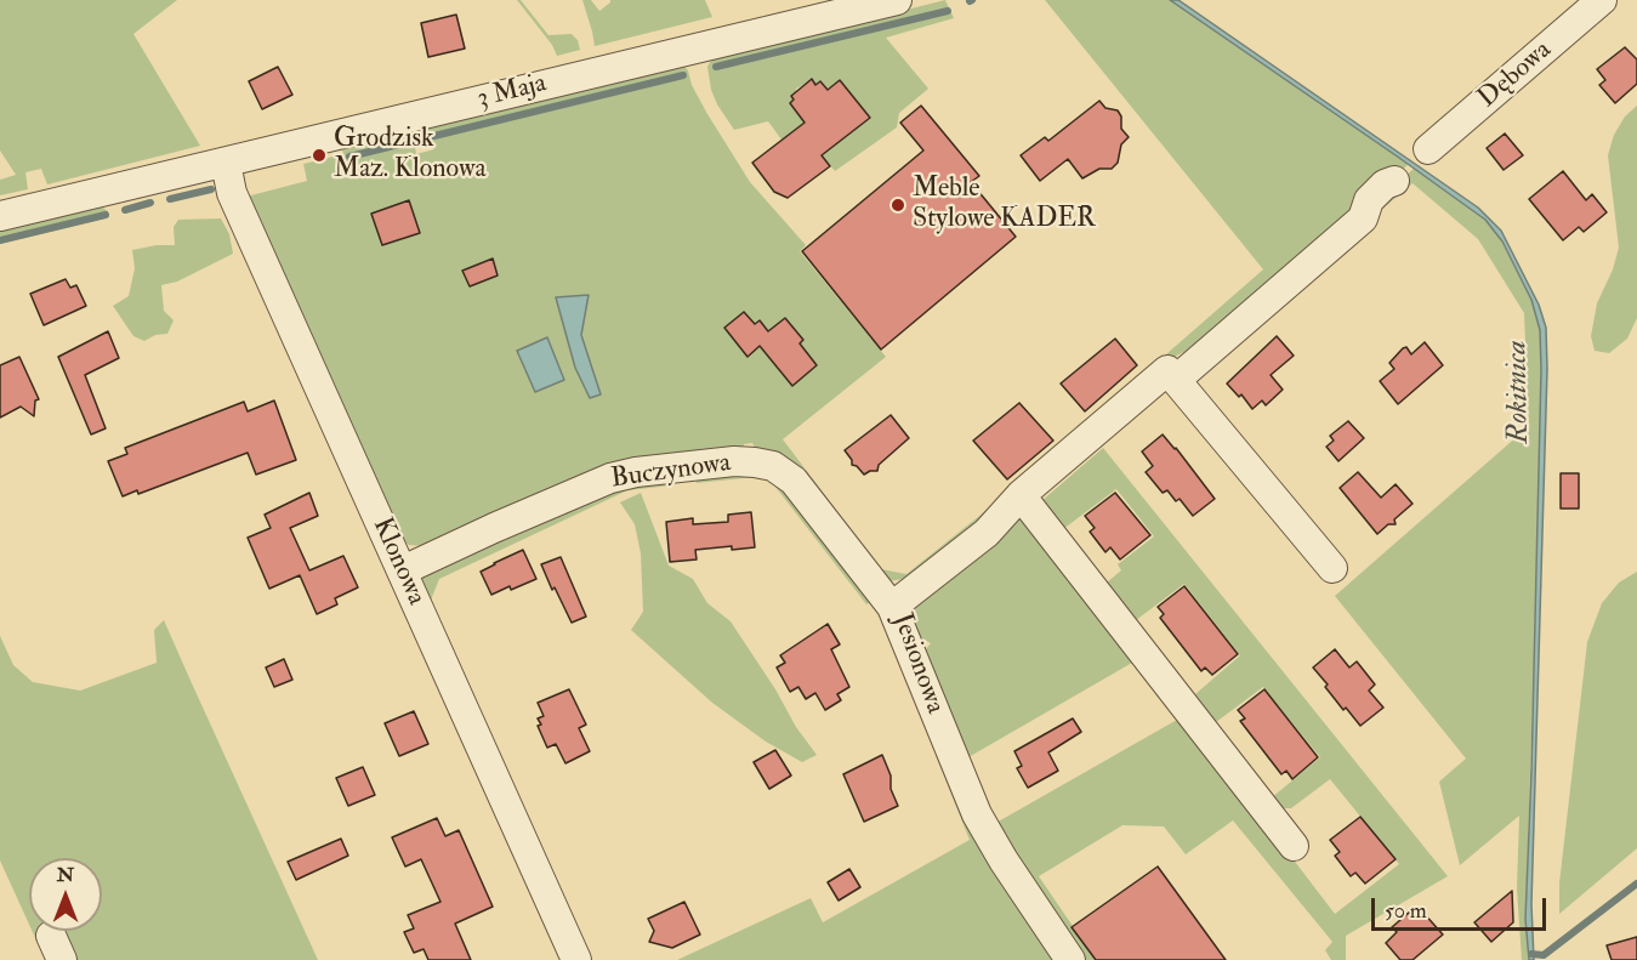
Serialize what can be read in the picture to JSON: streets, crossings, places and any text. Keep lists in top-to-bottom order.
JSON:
{
  "streets": {
    "street": [
      "Dębowa",
      "3 Maja",
      "Buczynowa",
      "Klonowa",
      "Jesionowa"
    ]
  },
  "crossings": [
    ["3 Maja", "Klonowa"],
    ["Buczynowa", "Klonowa"],
    ["Buczynowa", "Jesionowa"]
  ],
  "water": ["Rokitnica"],
  "places": ["Grodzisk Maz. Klonowa", "Meble Stylowe KADER"],
  "scale_bar": "50 m",
  "north": "top"
}
